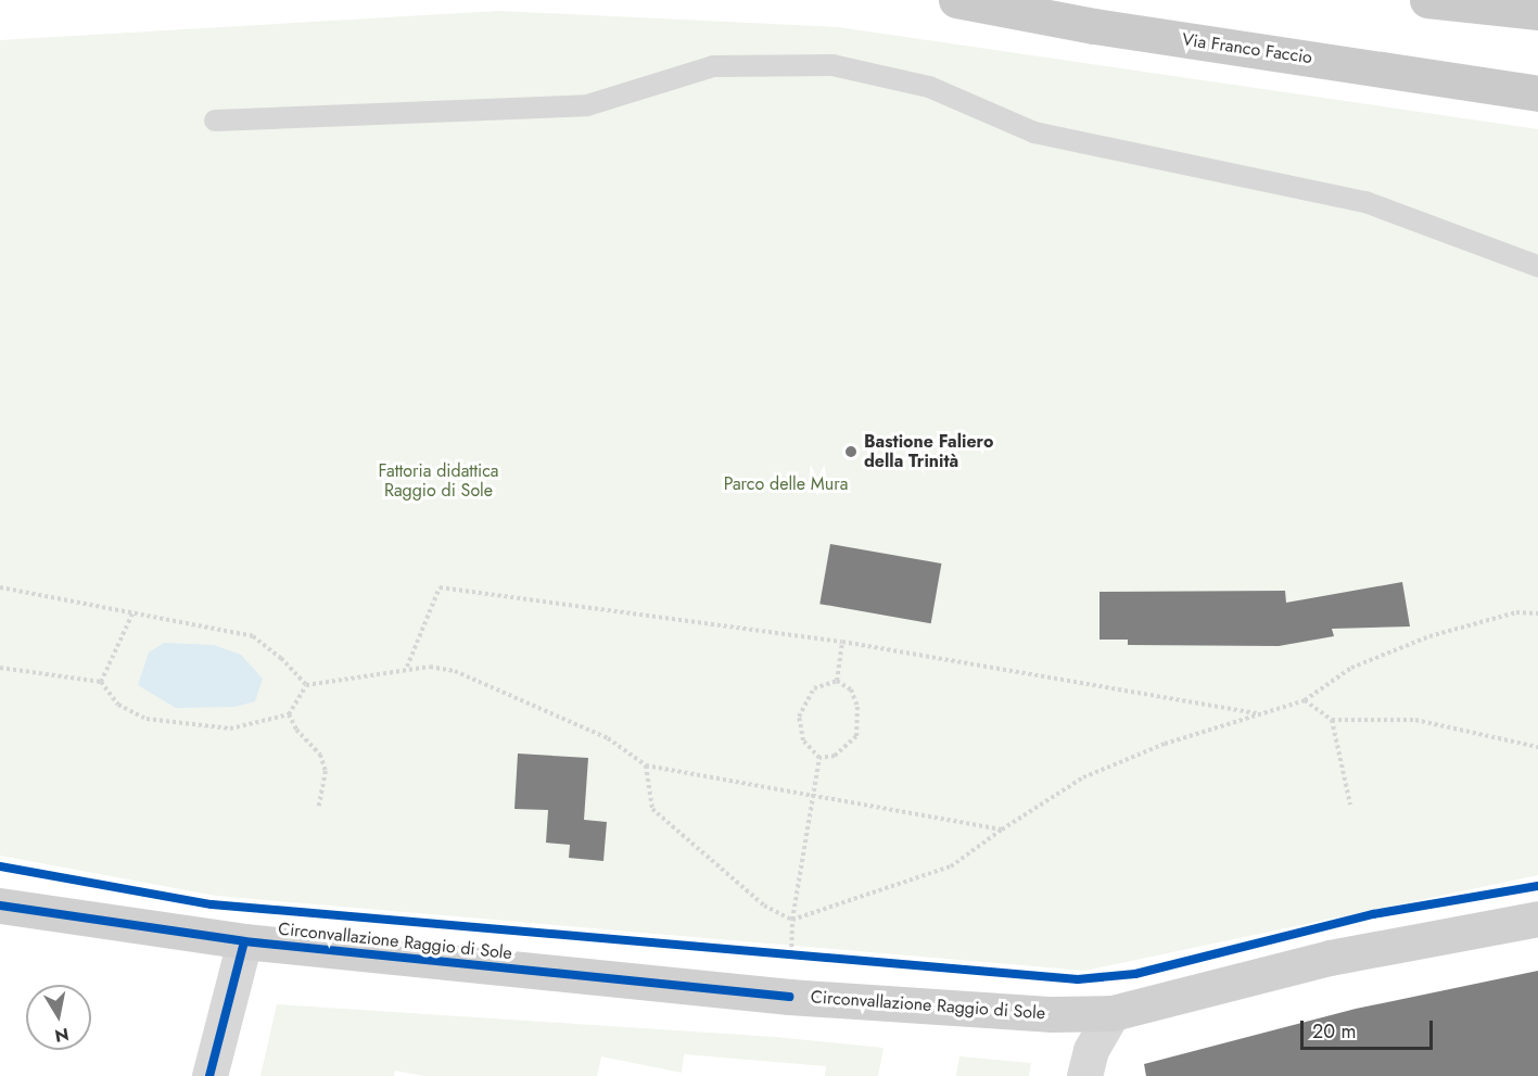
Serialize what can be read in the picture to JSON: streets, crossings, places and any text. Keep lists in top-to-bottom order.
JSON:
{
  "streets": {
    "main road": ["Via Franco Faccio"],
    "street": ["Circonvallazione Raggio di Sole"]
  },
  "parks": ["Fattoria didattica Raggio di Sole", "Parco delle Mura"],
  "places": ["Bastione Faliero della Trinità"],
  "scale_bar": "20 m",
  "north": "bottom"
}
